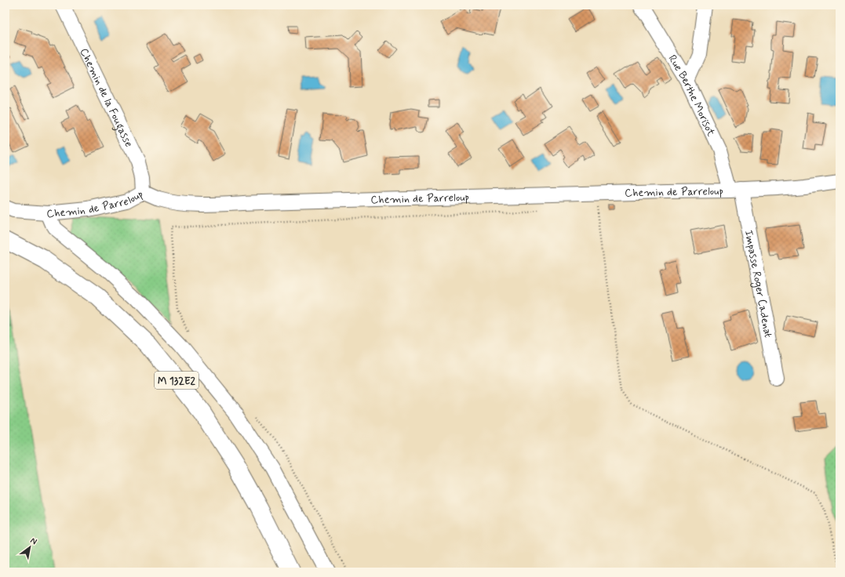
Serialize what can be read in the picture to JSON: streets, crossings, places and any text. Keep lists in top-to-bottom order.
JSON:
{
  "streets": {
    "main road": ["M 132E2"],
    "street": [
      "Rue Berthe Morisot",
      "Chemin de la Fougasse",
      "Chemin de Parreloup",
      "Impasse Roger Cadenat"
    ]
  },
  "crossings": [
    ["Rue Berthe Morisot", "Chemin de Parreloup"],
    ["Rue Berthe Morisot", "Impasse Roger Cadenat"],
    ["Chemin de la Fougasse", "Chemin de Parreloup"],
    ["Chemin de Parreloup", "Impasse Roger Cadenat"]
  ],
  "north": "top right"
}
